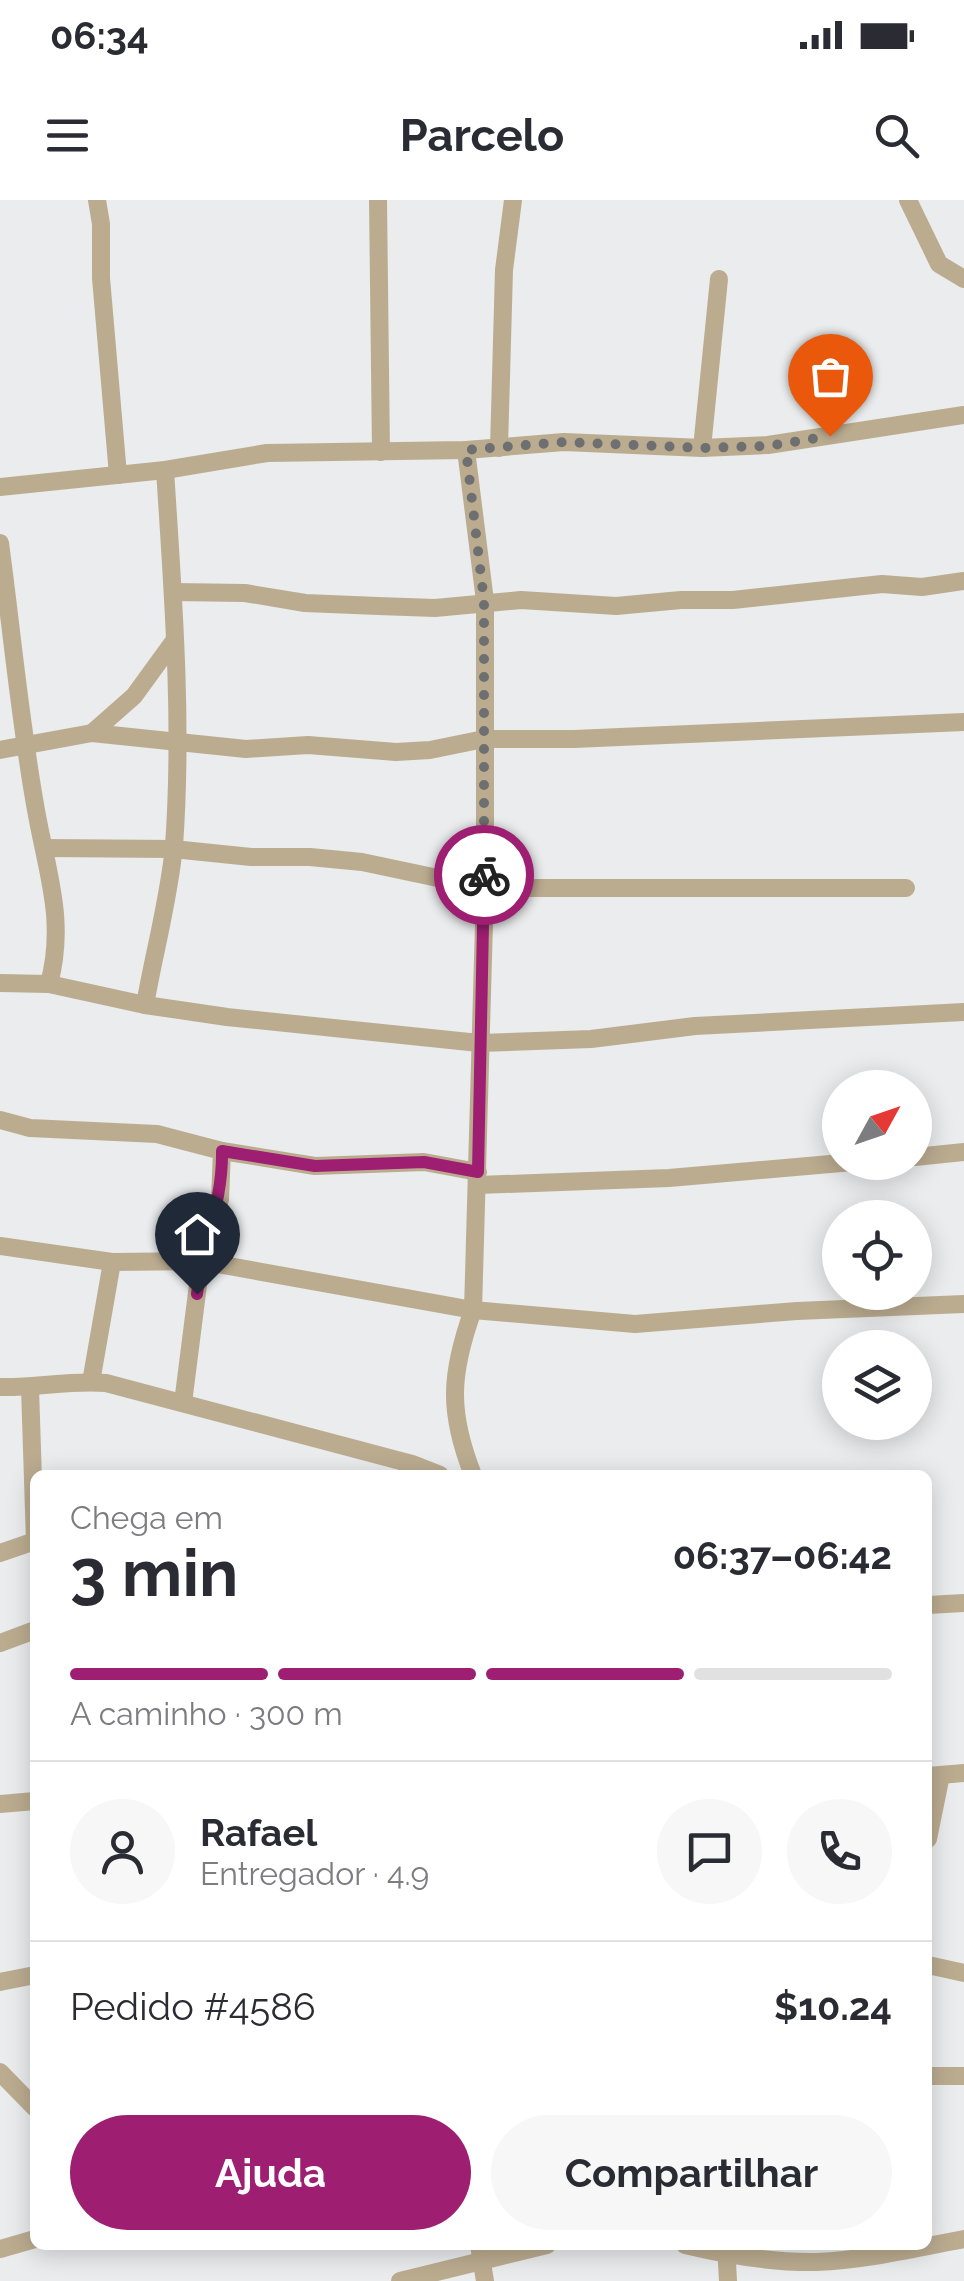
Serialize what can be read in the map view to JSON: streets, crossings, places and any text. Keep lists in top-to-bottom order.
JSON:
{
  "north": "top right",
  "page": {
    "status": "06:34",
    "header": "Parcelo",
    "heading": ["3 min", "Chega em", "06:37–06:42"],
    "panel": [
      "Rafael",
      "Entregador · 4.9",
      "Pedido #4586",
      "$10.24"
    ],
    "bar": "A caminho · 300 m",
    "buttons": ["Ajuda", "Compartilhar"]
  }
}
